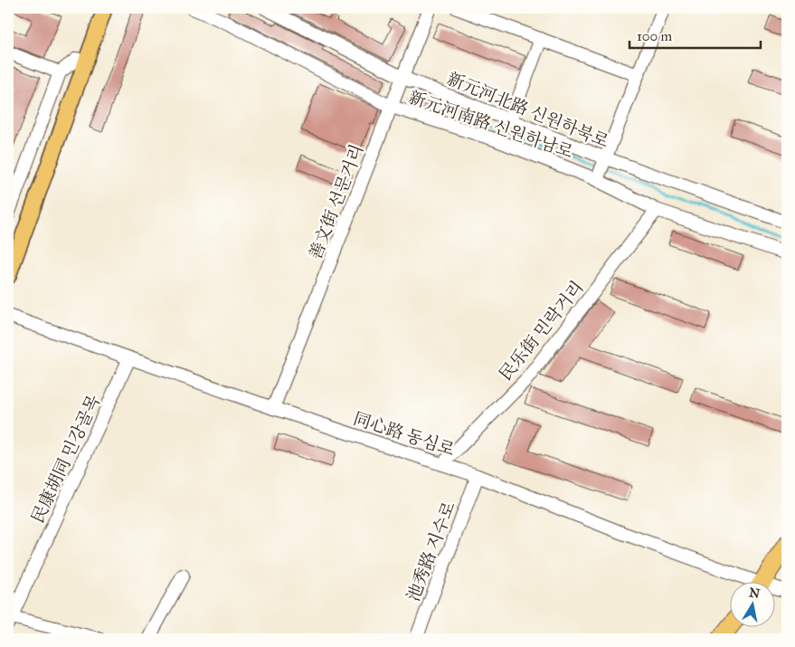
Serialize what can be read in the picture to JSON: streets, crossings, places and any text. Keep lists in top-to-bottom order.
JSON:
{
  "streets": {
    "street": [
      "新元河北路 신원하북로",
      "新元河南路 신원하남로",
      "善文街 선문거리",
      "民乐街 민락거리",
      "同心路 동심로",
      "民康胡同 민강골목",
      "池秀路 지수로"
    ]
  },
  "crossings": [
    ["新元河北路 신원하북로", "新元河南路 신원하남로"],
    ["新元河北路 신원하북로", "善文街 선문거리"],
    ["新元河南路 신원하남로", "善文街 선문거리"],
    ["新元河南路 신원하남로", "民乐街 민락거리"],
    ["善文街 선문거리", "同心路 동심로"],
    ["民乐街 민락거리", "同心路 동심로"],
    ["同心路 동심로", "民康胡同 민강골목"],
    ["同心路 동심로", "池秀路 지수로"]
  ],
  "scale_bar": "100 m",
  "north": "top"
}
